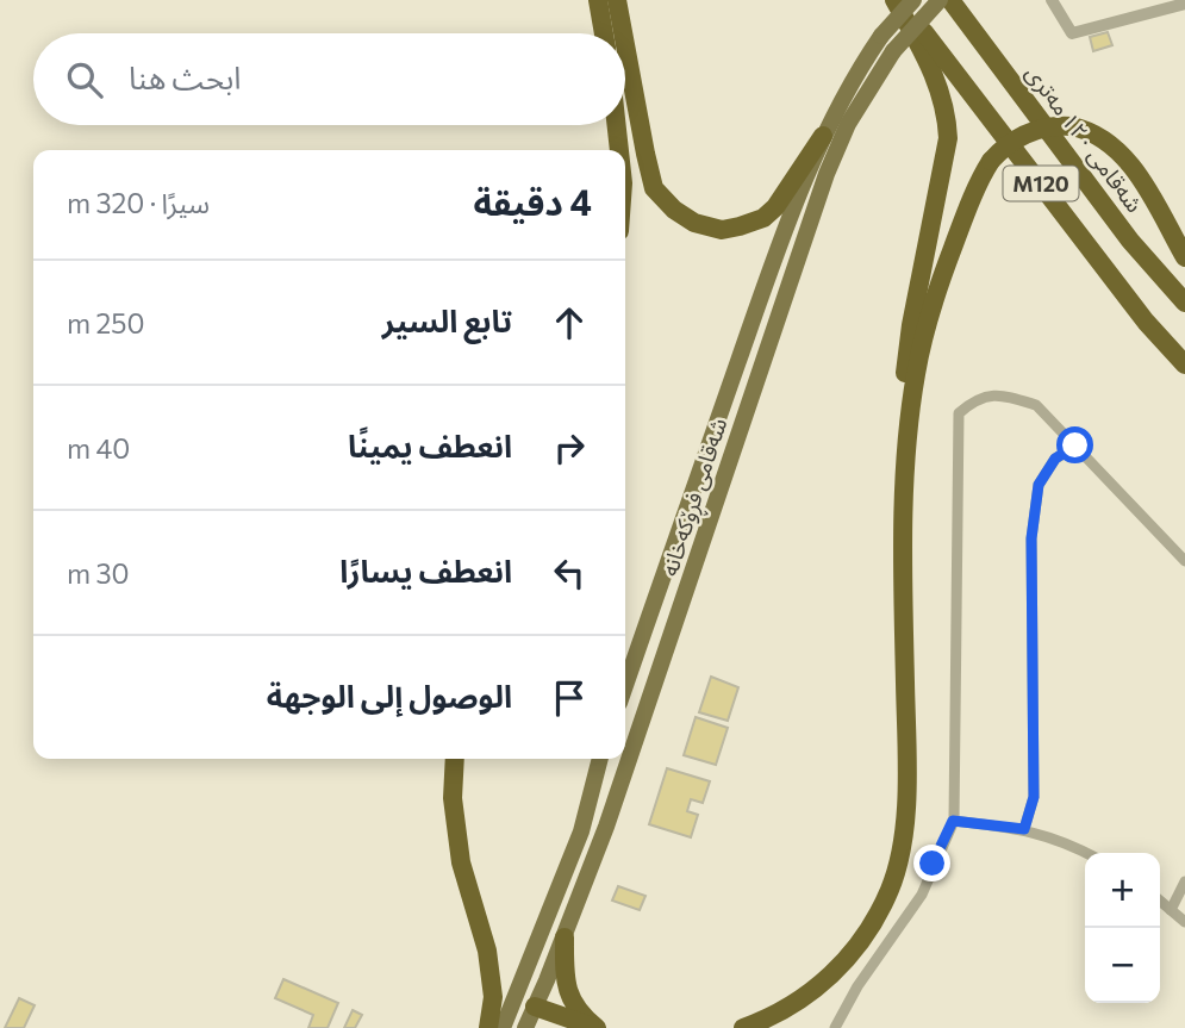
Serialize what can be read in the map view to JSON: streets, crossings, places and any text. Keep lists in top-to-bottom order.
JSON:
{
  "streets": {
    "highway": ["شەقامی ١٢٠ مەتری", "M120"],
    "main road": ["شەقامی فڕۆکەخانە"]
  },
  "page": {
    "search": "ابحث هنا",
    "heading": ["4 دقيقة", "سيرًا · 320 m"],
    "list": [
      ["تابع السير", "250 m"],
      ["انعطف يمينًا", "40 m"],
      ["انعطف يسارًا", "30 m"],
      "الوصول إلى الوجهة"
    ],
    "map_buttons": ["+", "−"]
  }
}
